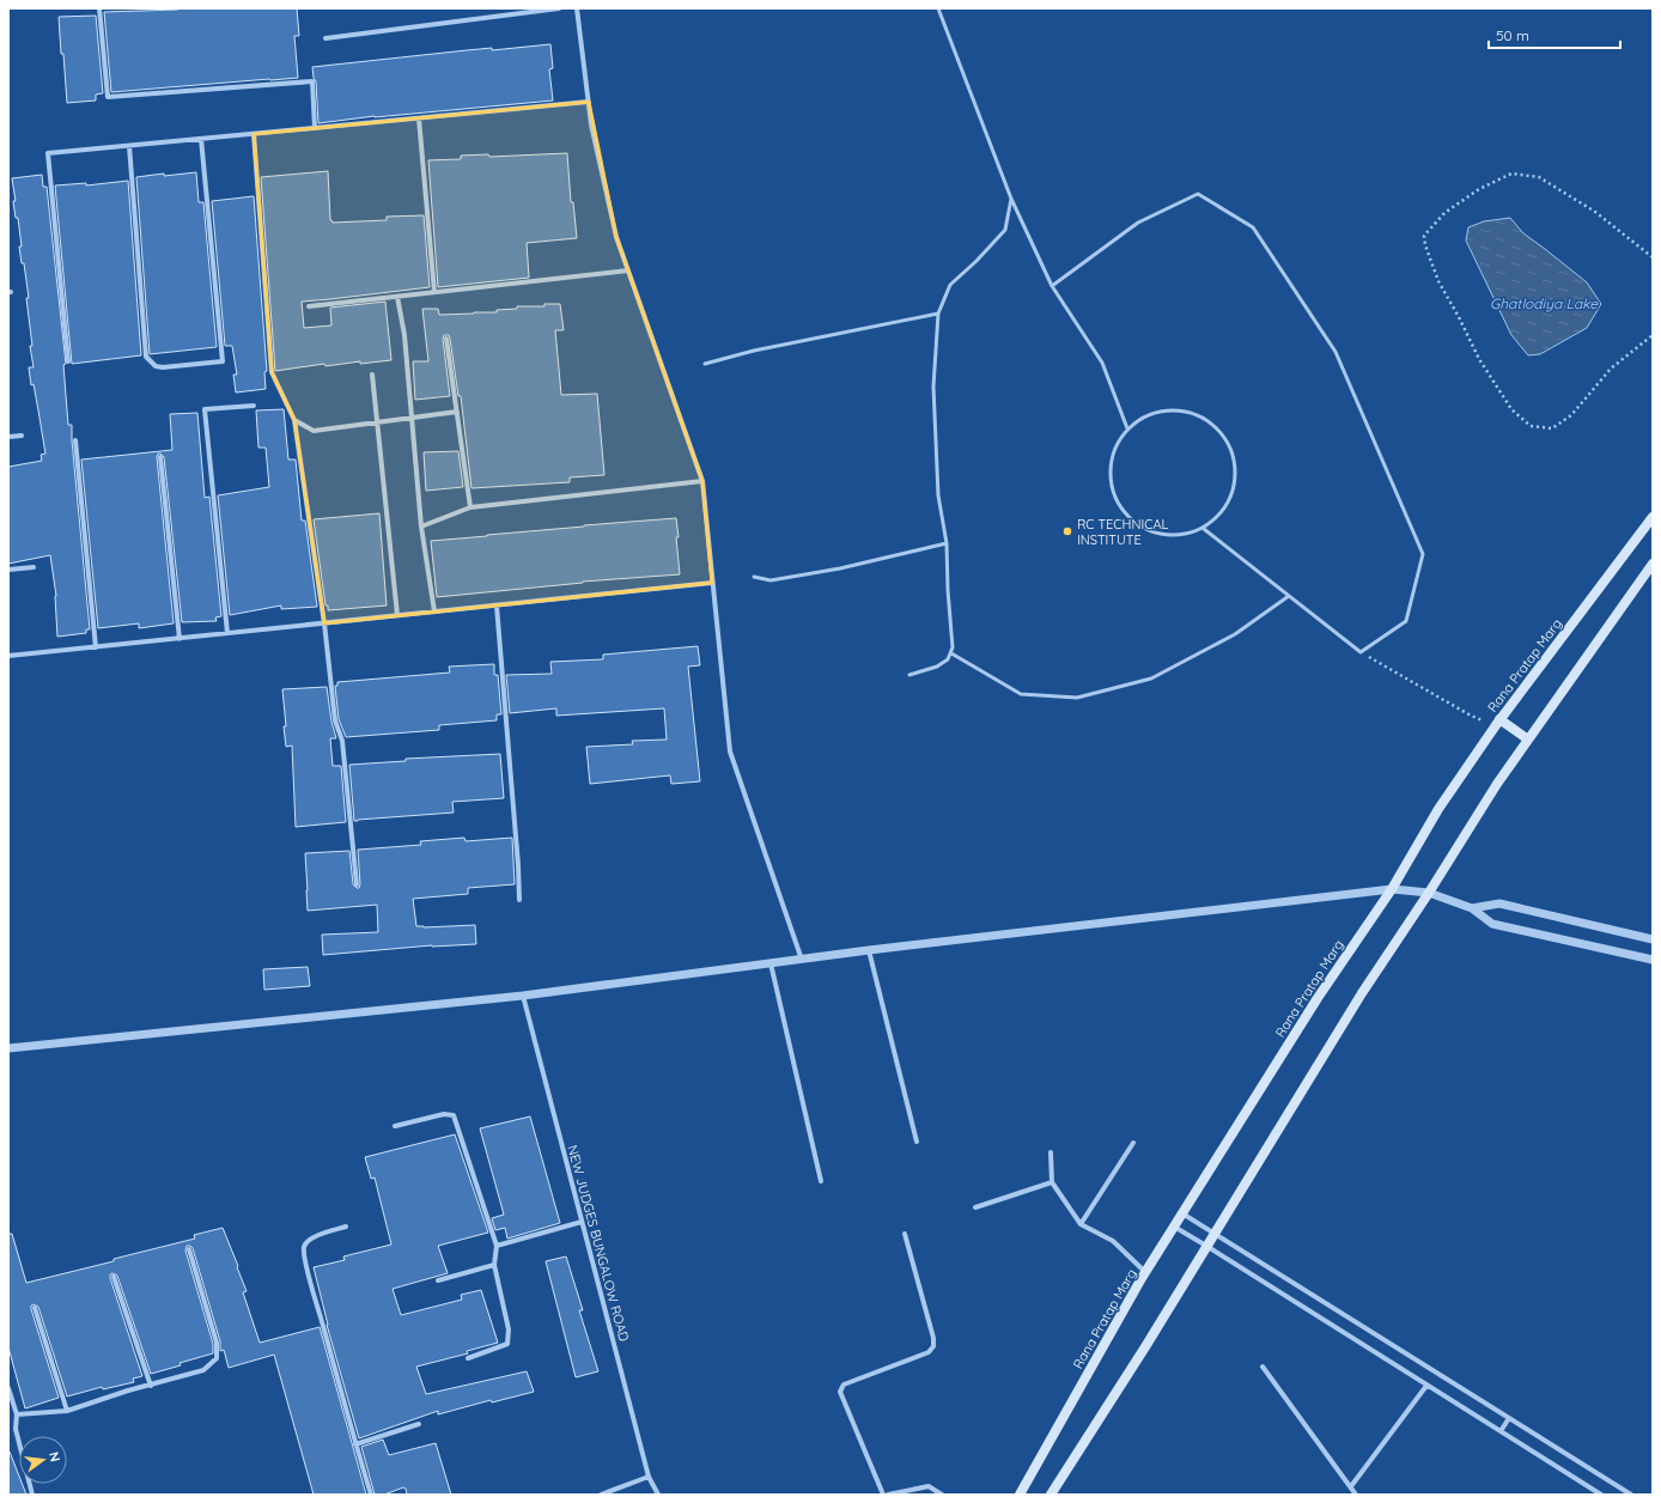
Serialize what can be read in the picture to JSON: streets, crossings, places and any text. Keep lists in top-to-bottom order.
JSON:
{
  "streets": {
    "main road": ["Rana Pratap Marg"],
    "street": ["NEW JUDGES BUNGALOW ROAD"]
  },
  "water": ["Ghatlodiya Lake"],
  "places": ["RC TECHNICAL INSTITUTE"],
  "scale_bar": "50 m",
  "north": "right"
}
